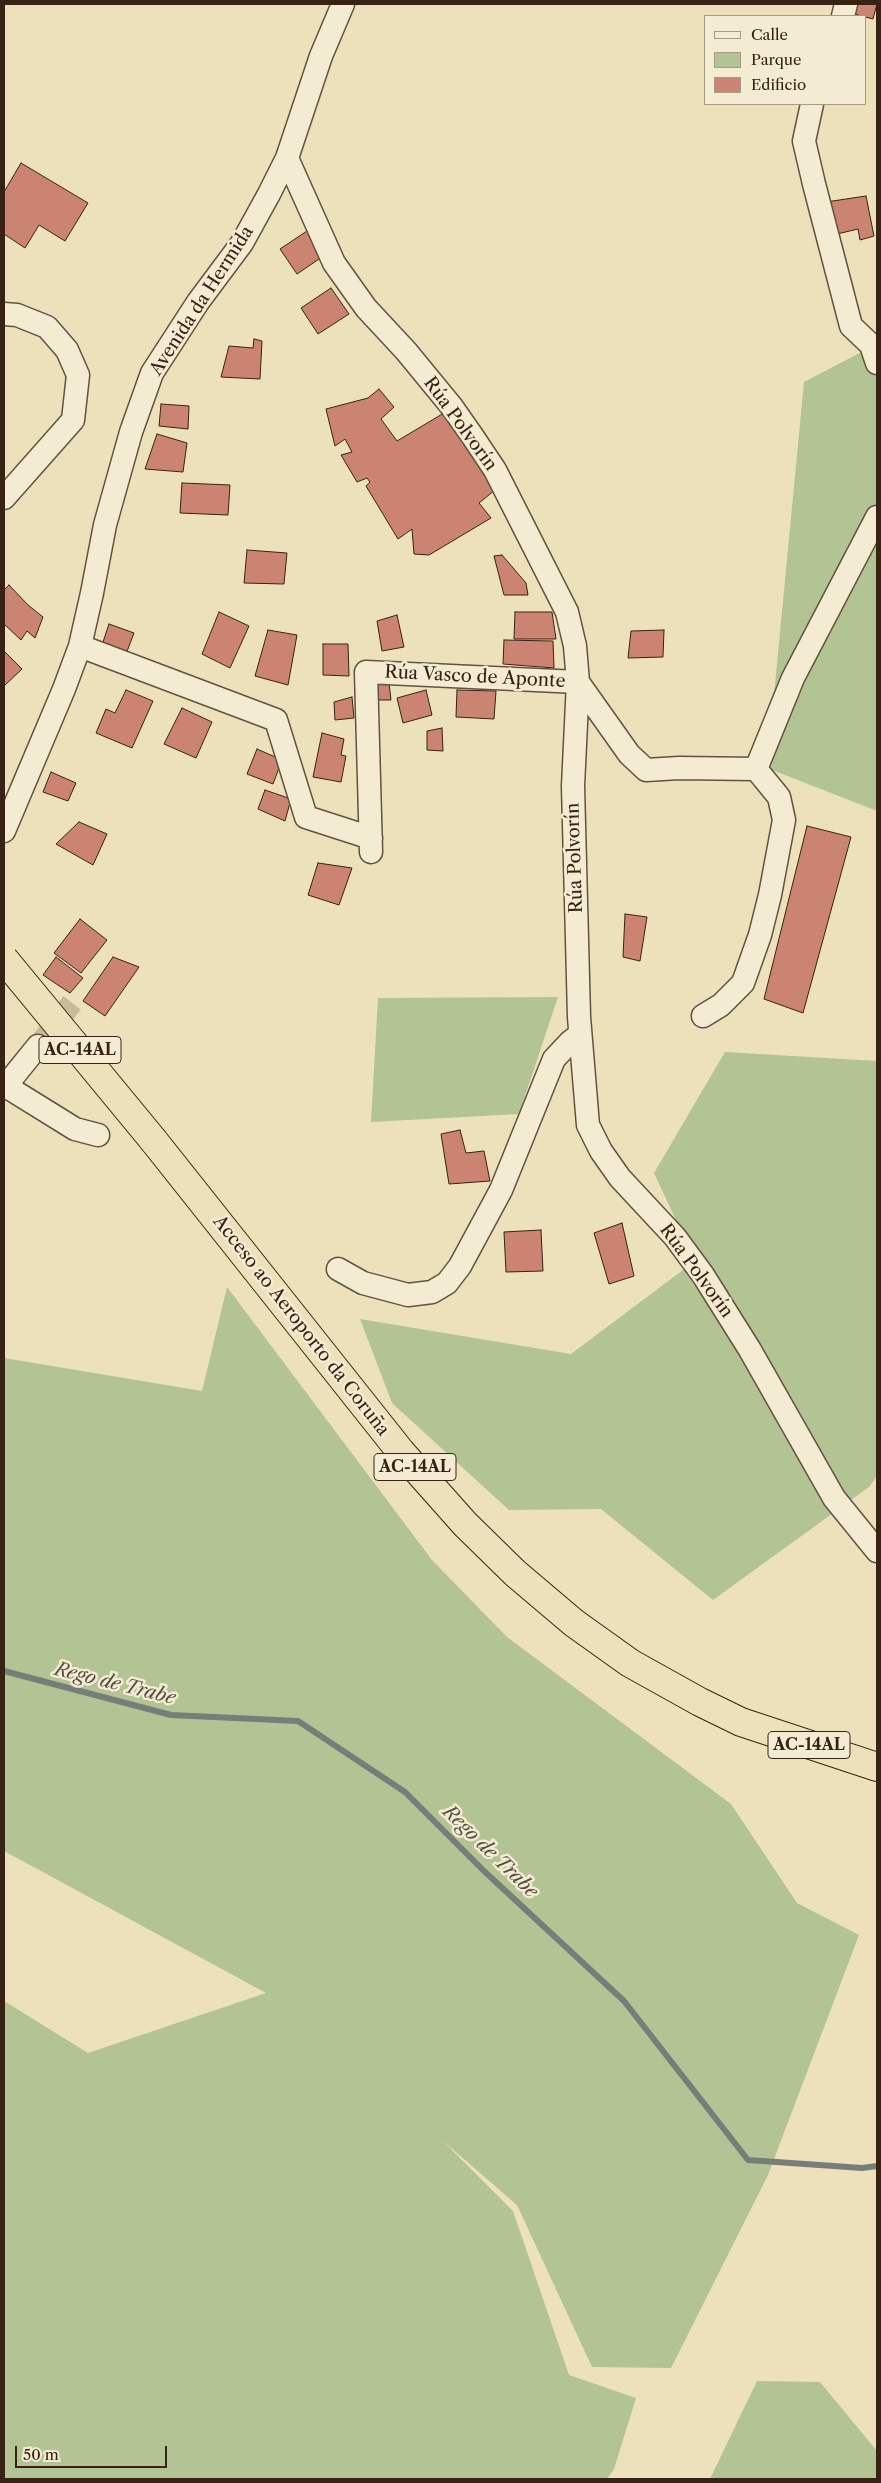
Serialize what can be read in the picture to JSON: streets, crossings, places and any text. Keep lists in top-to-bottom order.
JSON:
{
  "streets": {
    "highway": ["AC-14AL", "Acceso ao Aeroporto da Coruña"],
    "street": ["Avenida da Hermida", "Rúa Polvorín", "Rúa Vasco de Aponte"]
  },
  "crossings": [
    ["Avenida da Hermida", "Rúa Polvorín"],
    ["Avenida da Hermida", "Rúa Vasco de Aponte"],
    ["Rúa Polvorín", "Rúa Vasco de Aponte"]
  ],
  "water": ["Rego de Trabe"],
  "legend": ["Calle", "Parque", "Edificio"],
  "scale_bar": "50 m"
}
